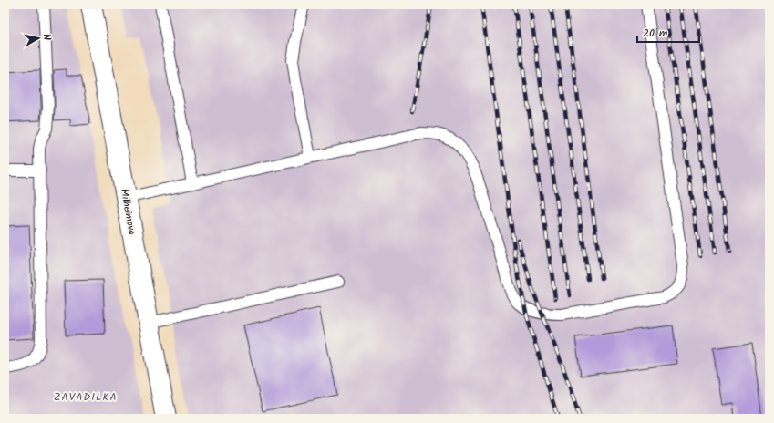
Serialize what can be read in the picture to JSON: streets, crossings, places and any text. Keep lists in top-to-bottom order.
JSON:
{
  "streets": {
    "street": ["Milheimova"]
  },
  "districts": ["ZAVADILKA"],
  "scale_bar": "20 m",
  "north": "right"
}
